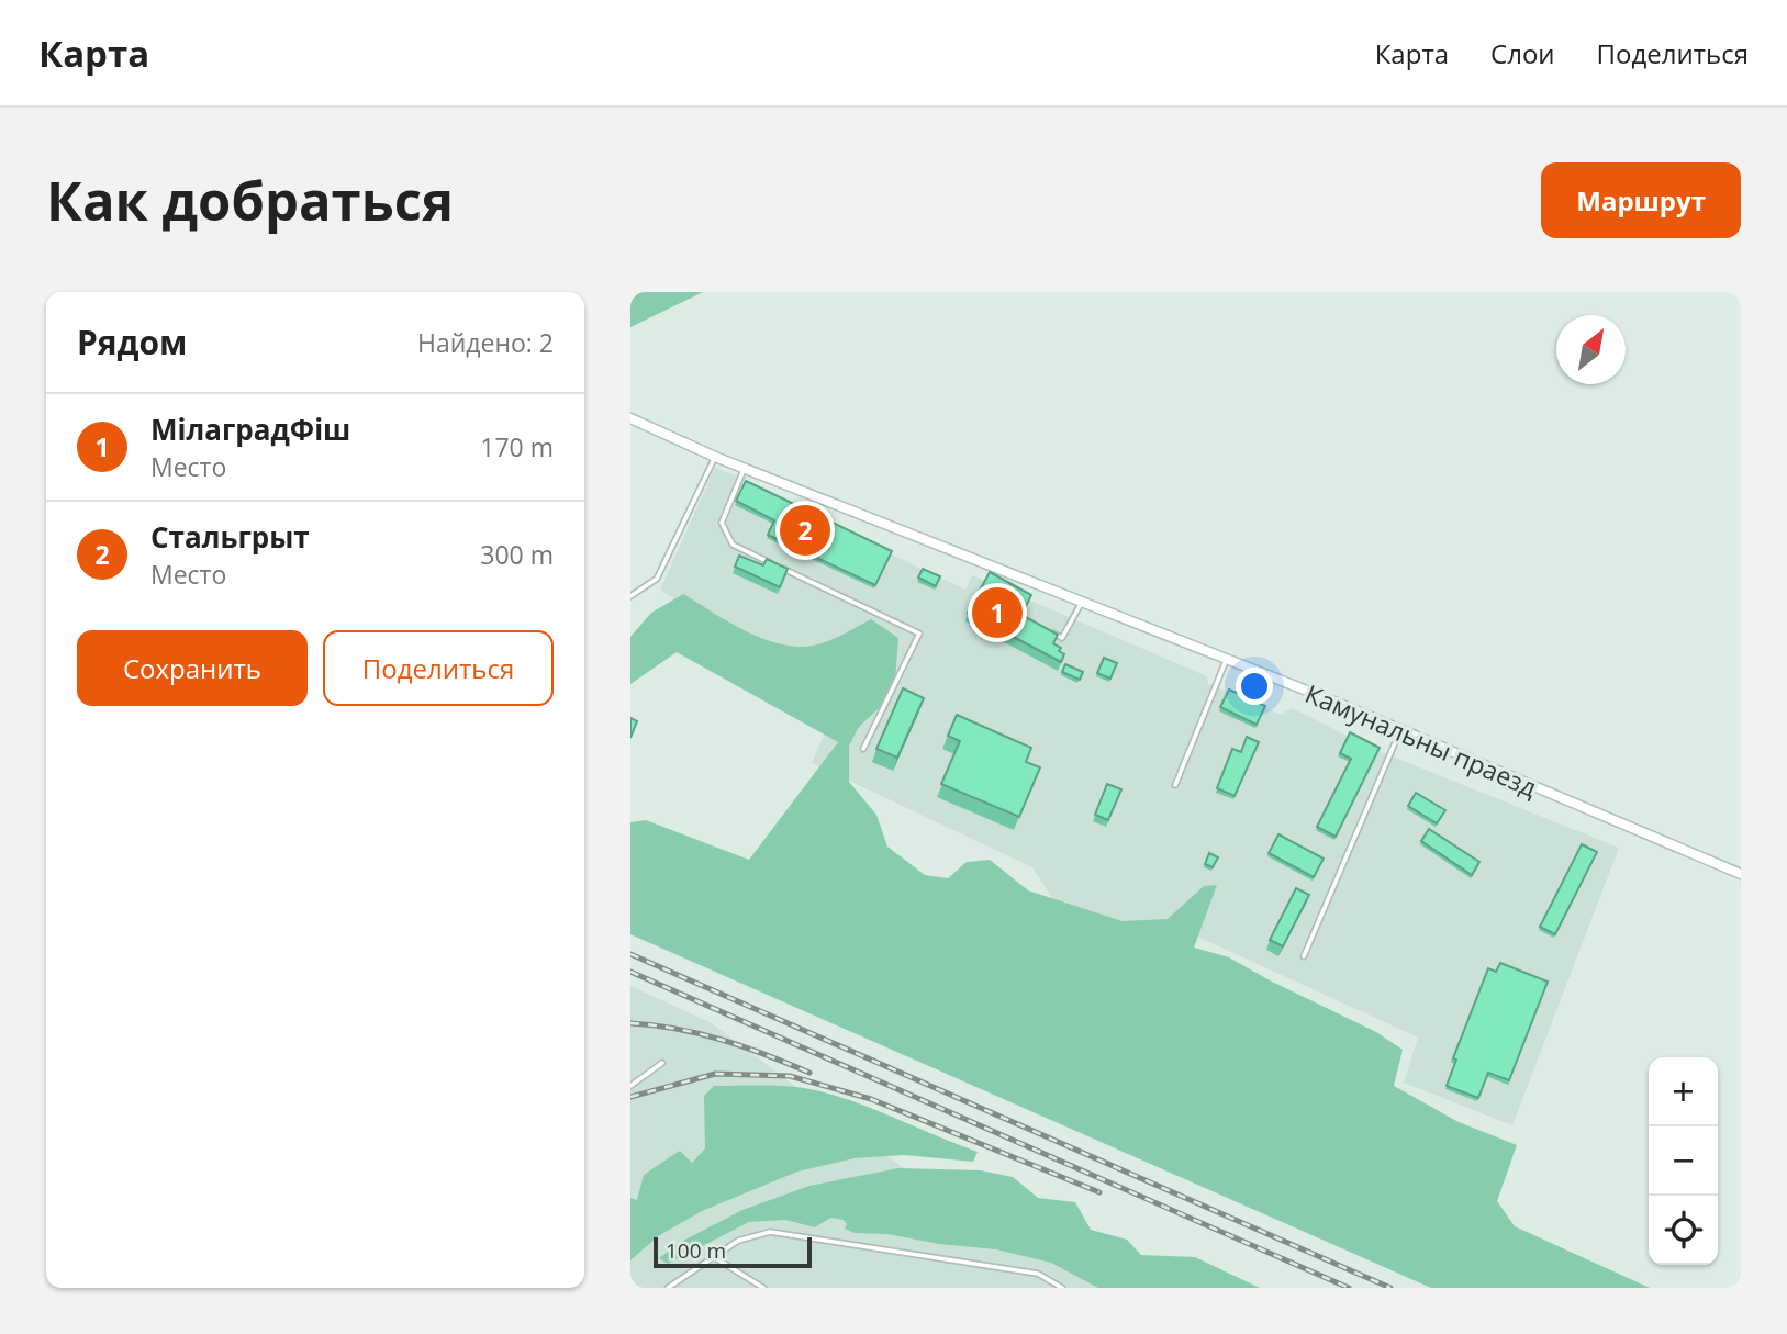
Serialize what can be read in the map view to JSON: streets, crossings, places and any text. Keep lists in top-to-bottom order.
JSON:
{
  "streets": {
    "street": ["Камунальны праезд"]
  },
  "scale_bar": "100 m",
  "north": "top right",
  "page": {
    "header": "Карта",
    "nav": ["Карта", "Слои", "Поделиться"],
    "buttons": [
      "Маршрут",
      ["Сохранить", "Поделиться"]
    ],
    "title": "Как добраться",
    "heading": ["Рядом", "Найдено: 2"],
    "list": [
      {
        "mark": "1",
        "name": "МілаградФіш",
        "note": "Место",
        "value": "170 m"
      },
      {
        "mark": "2",
        "name": "Стальгрыт",
        "note": "Место",
        "value": "300 m"
      }
    ],
    "pins": ["2", "1"],
    "map_buttons": ["+", "−"],
    "scale": "100 m"
  }
}
